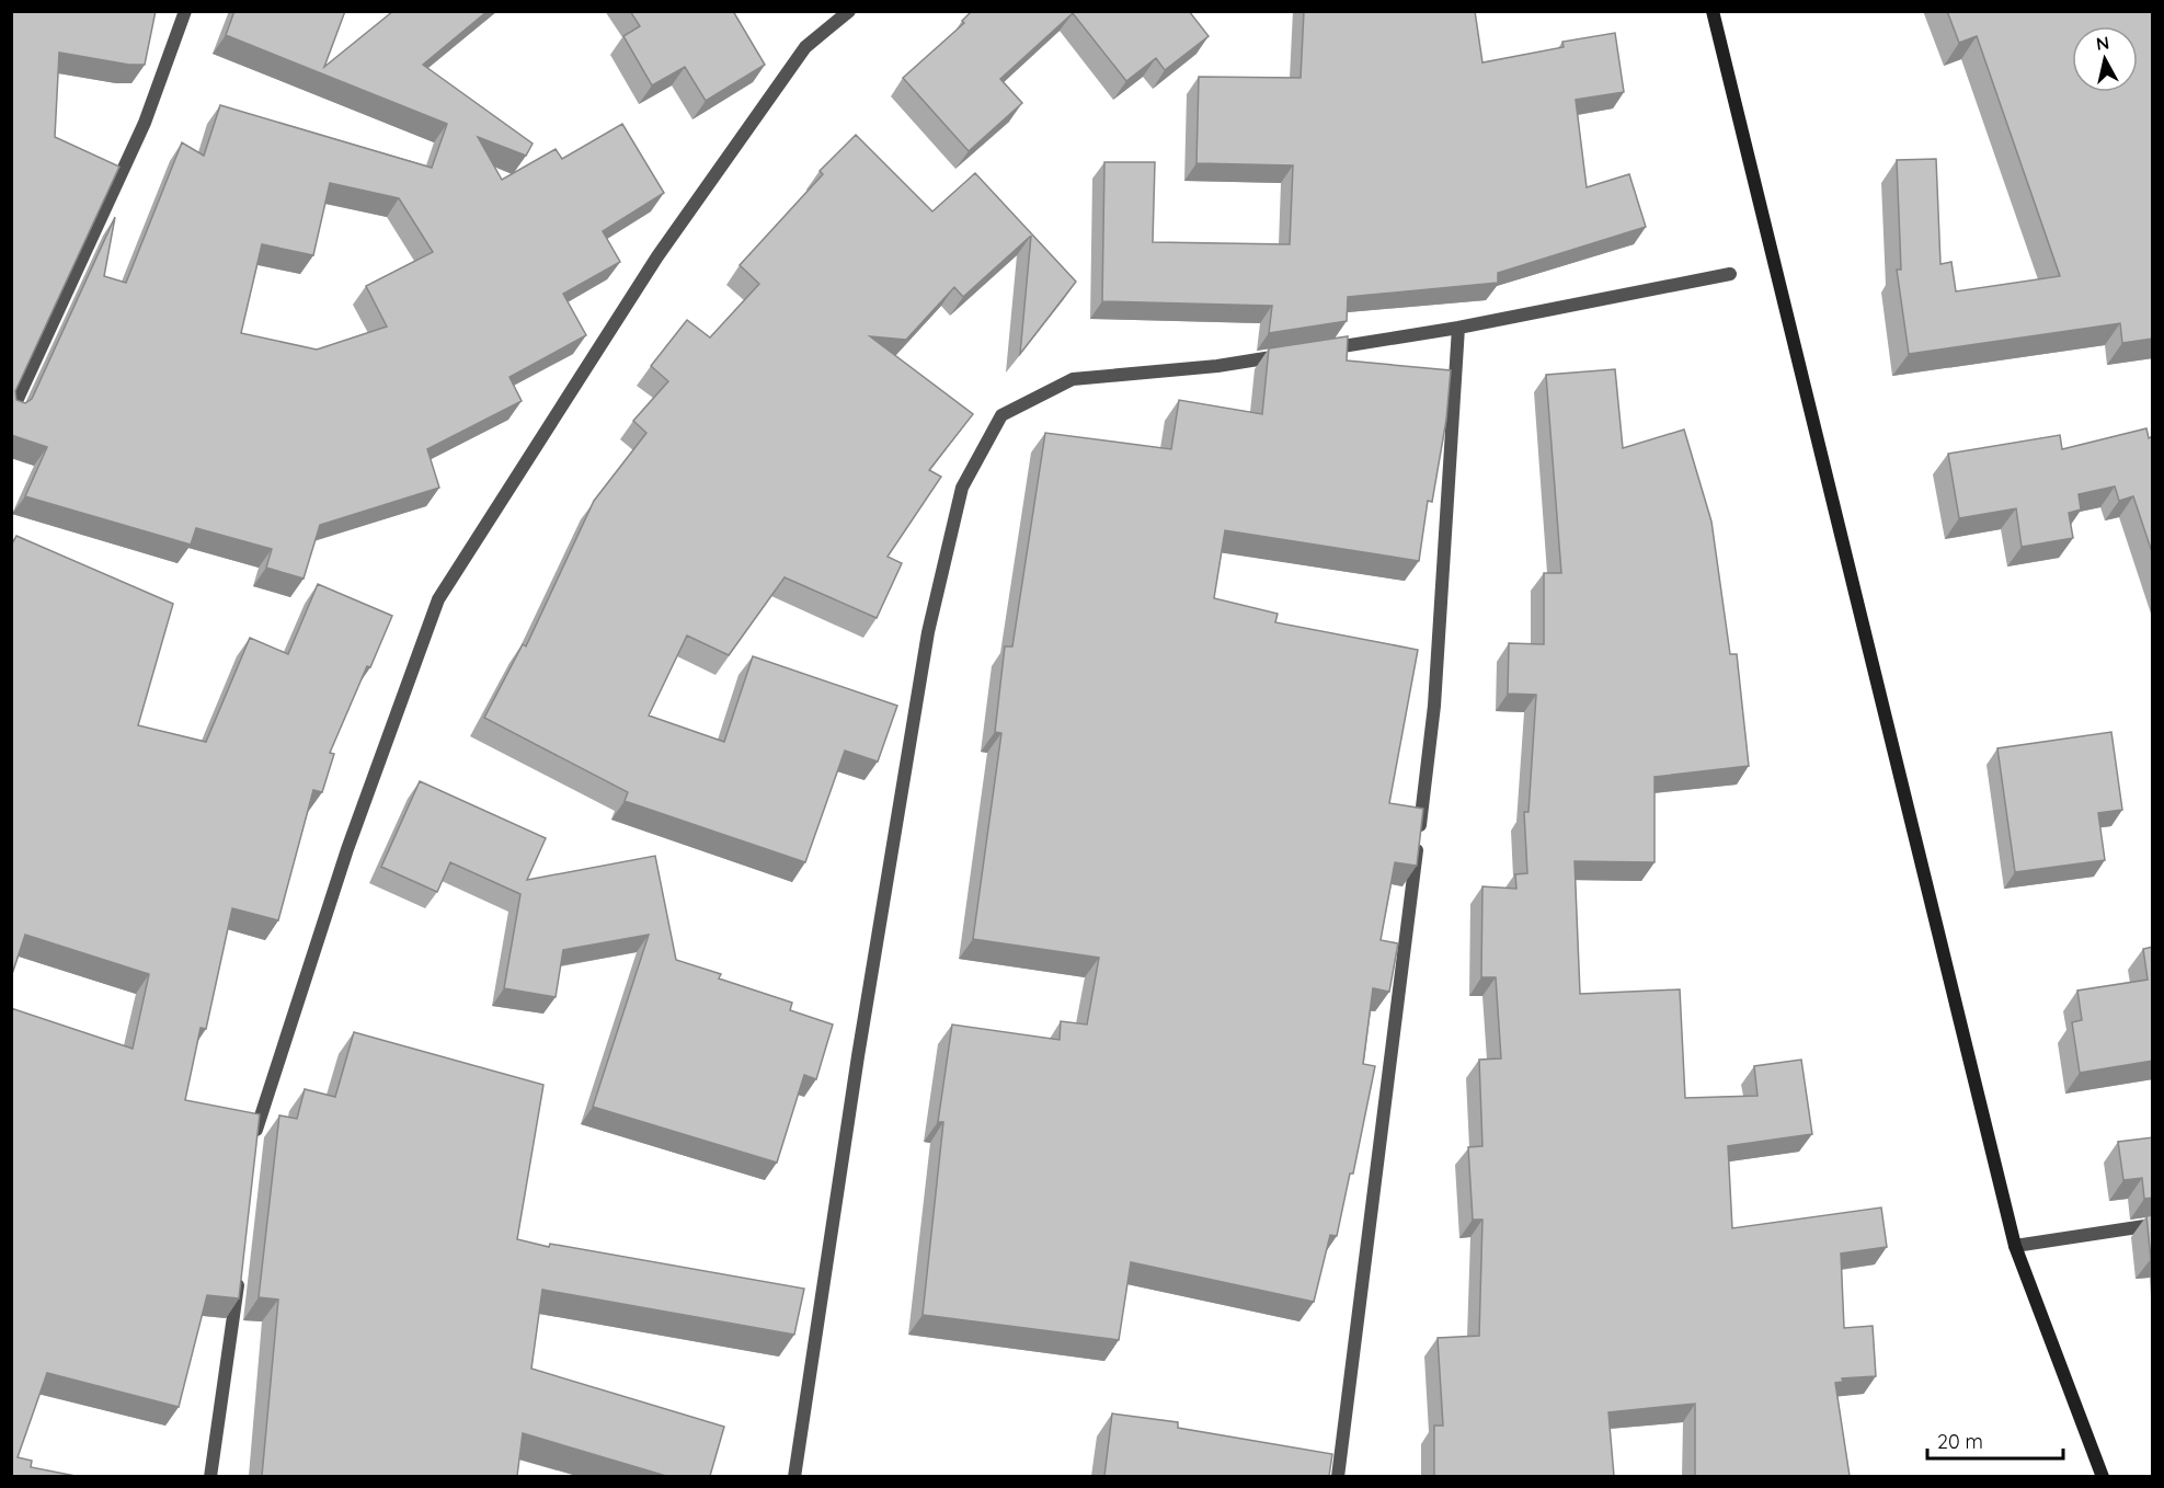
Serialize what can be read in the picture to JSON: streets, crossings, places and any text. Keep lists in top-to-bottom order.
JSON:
{
  "scale_bar": "20 m",
  "north": "top"
}
